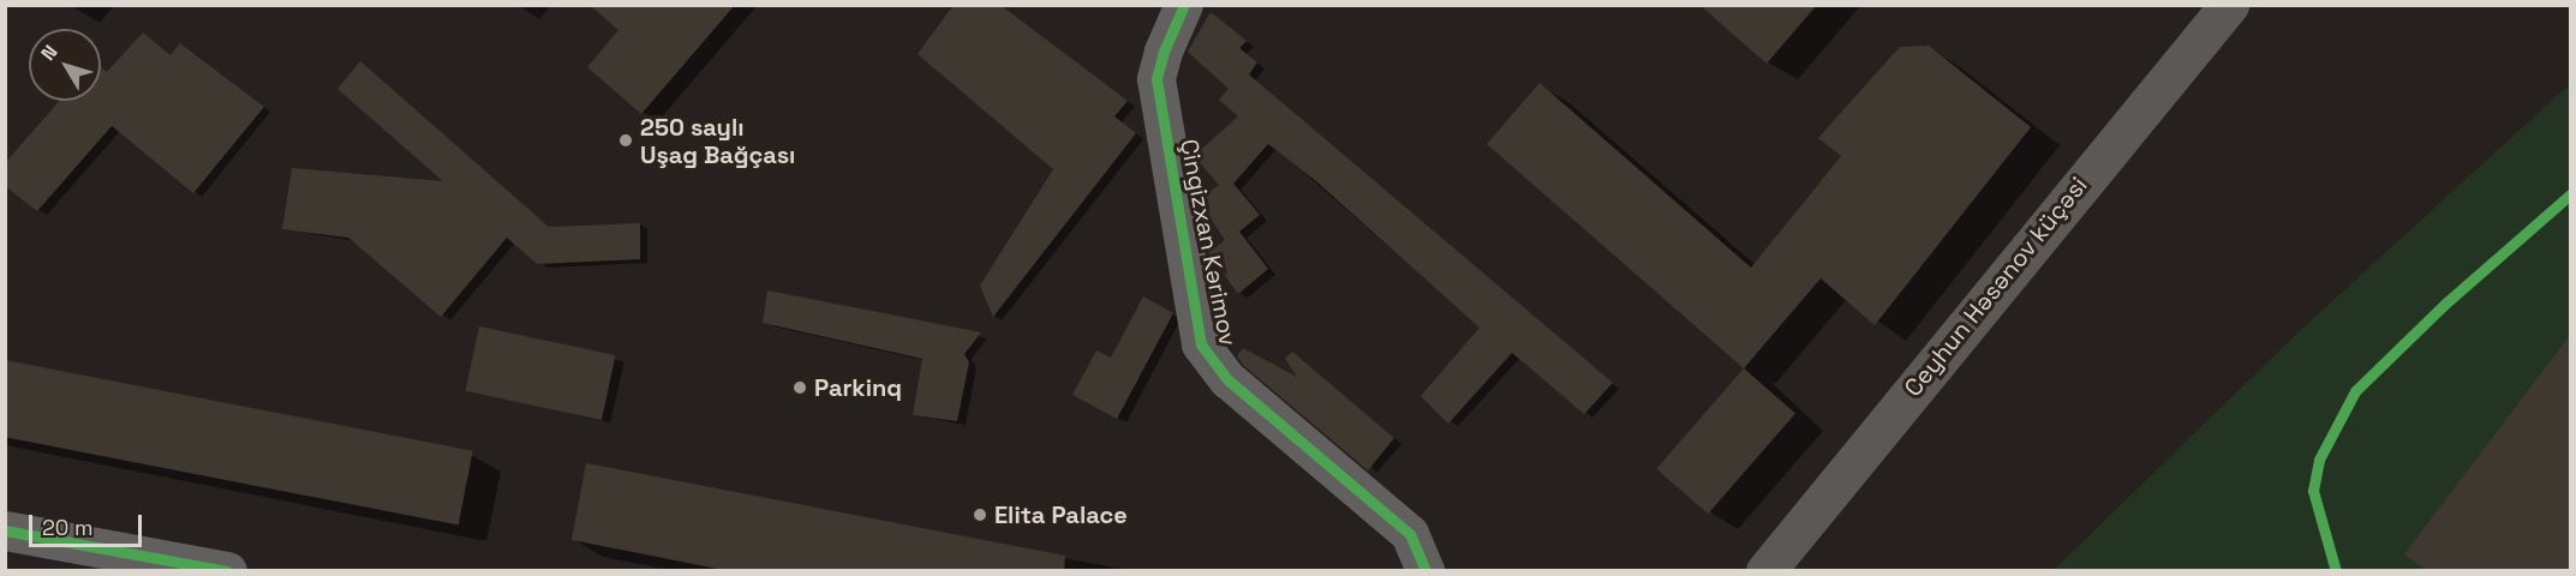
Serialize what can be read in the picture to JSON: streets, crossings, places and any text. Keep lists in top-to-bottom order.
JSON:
{
  "streets": {
    "main road": ["Ceyhun Həsənov küçəsi"],
    "street": ["Çingizxan Kərimov"]
  },
  "places": ["250 saylı Uşag Bağçası", "Parkinq", "Elita Palace"],
  "scale_bar": "20 m",
  "north": "top left"
}
